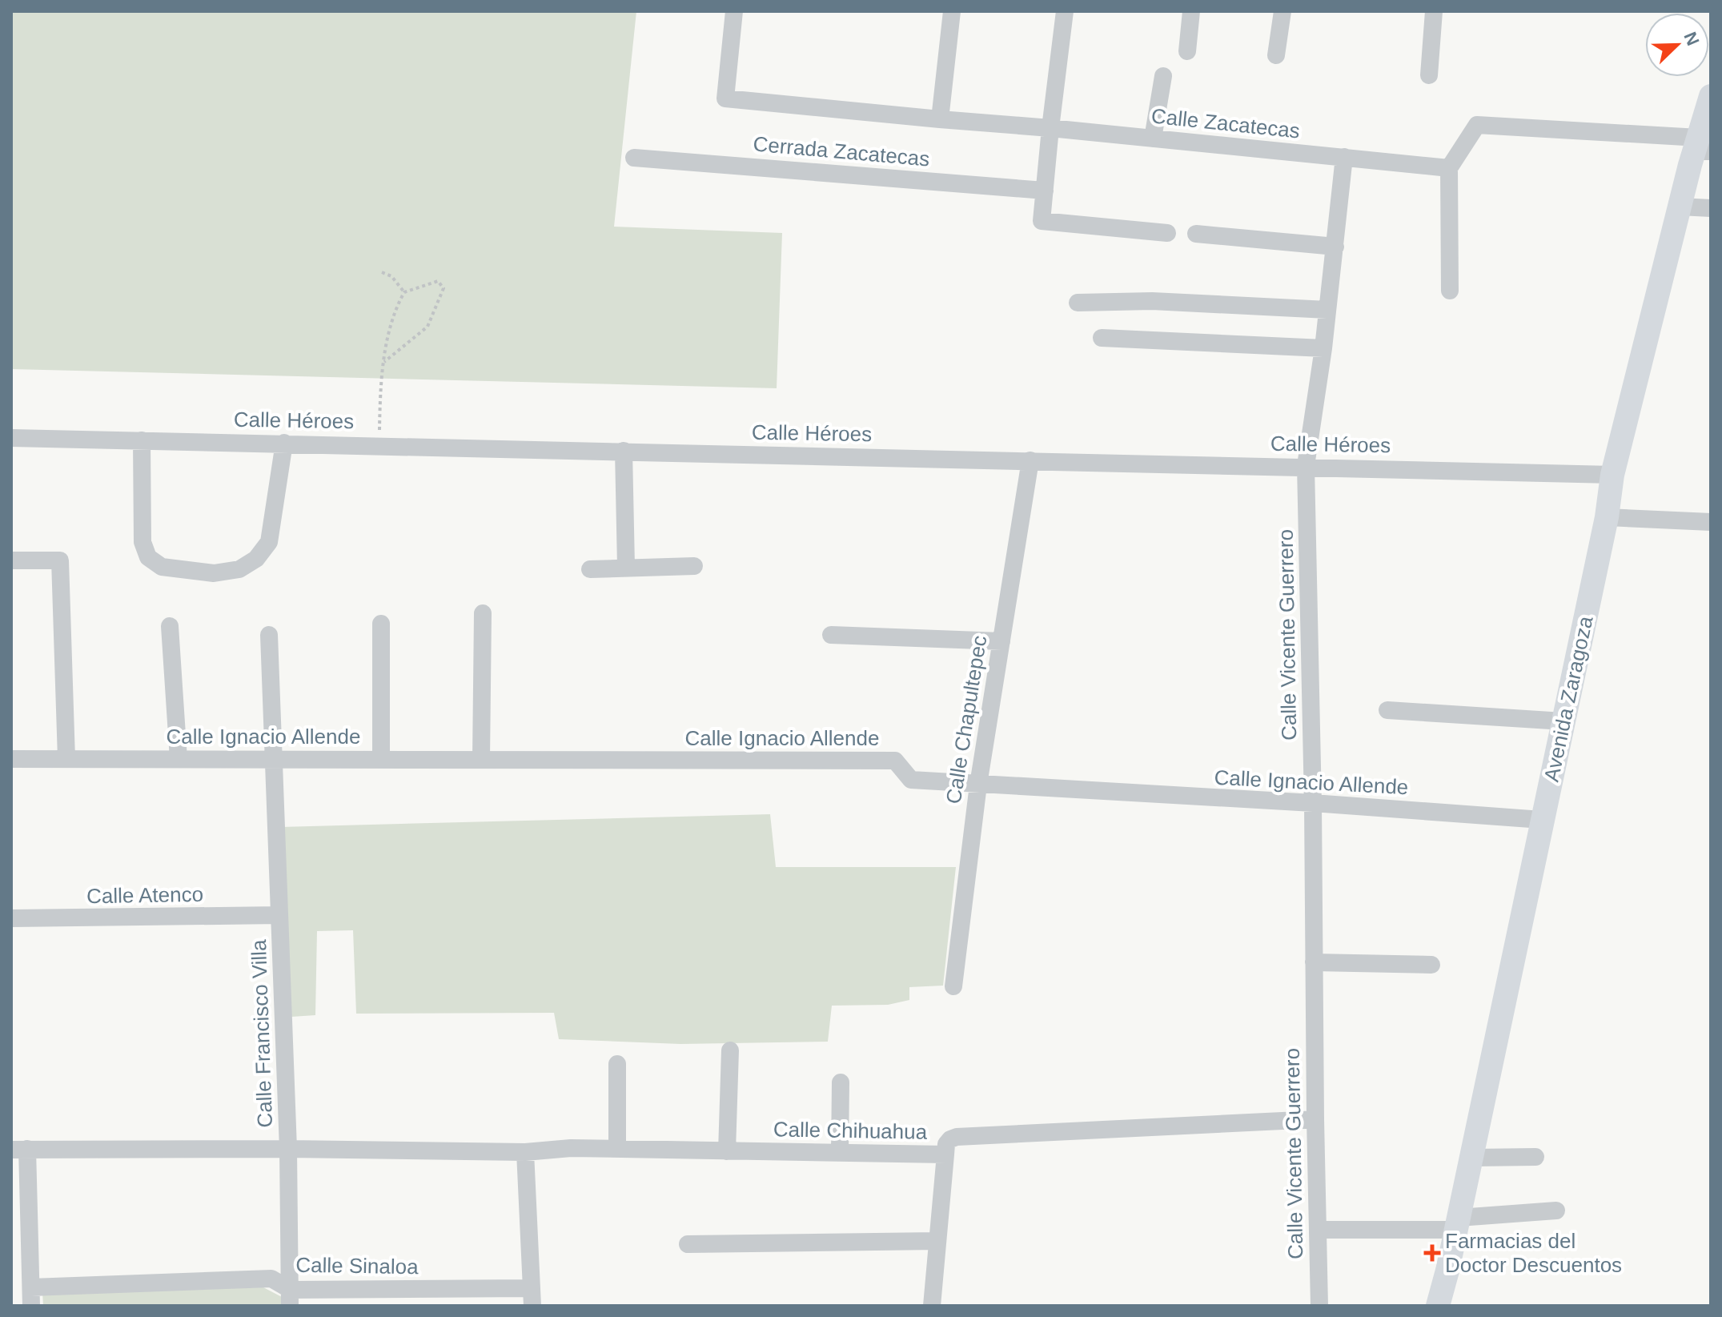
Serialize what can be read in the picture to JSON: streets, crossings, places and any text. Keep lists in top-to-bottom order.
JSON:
{
  "streets": {
    "main road": ["Avenida Zaragoza"],
    "street": [
      "Calle Zacatecas",
      "Cerrada Zacatecas",
      "Calle Héroes",
      "Calle Vicente Guerrero",
      "Calle Chapultepec",
      "Calle Ignacio Allende",
      "Calle Atenco",
      "Calle Francisco Villa",
      "Calle Chihuahua",
      "Calle Sinaloa"
    ]
  },
  "crossings": [
    ["Calle Zacatecas", "Calle Vicente Guerrero"],
    ["Calle Héroes", "Calle Vicente Guerrero"],
    ["Calle Héroes", "Avenida Zaragoza"],
    ["Calle Héroes", "Calle Chapultepec"],
    ["Calle Vicente Guerrero", "Calle Ignacio Allende"],
    ["Calle Vicente Guerrero", "Calle Chihuahua"],
    ["Avenida Zaragoza", "Calle Ignacio Allende"],
    ["Calle Chapultepec", "Calle Ignacio Allende"],
    ["Calle Ignacio Allende", "Calle Francisco Villa"],
    ["Calle Atenco", "Calle Francisco Villa"],
    ["Calle Francisco Villa", "Calle Chihuahua"],
    ["Calle Francisco Villa", "Calle Sinaloa"]
  ],
  "places": {
    "health": ["Farmacias del Doctor Descuentos"]
  },
  "north": "top right"
}
